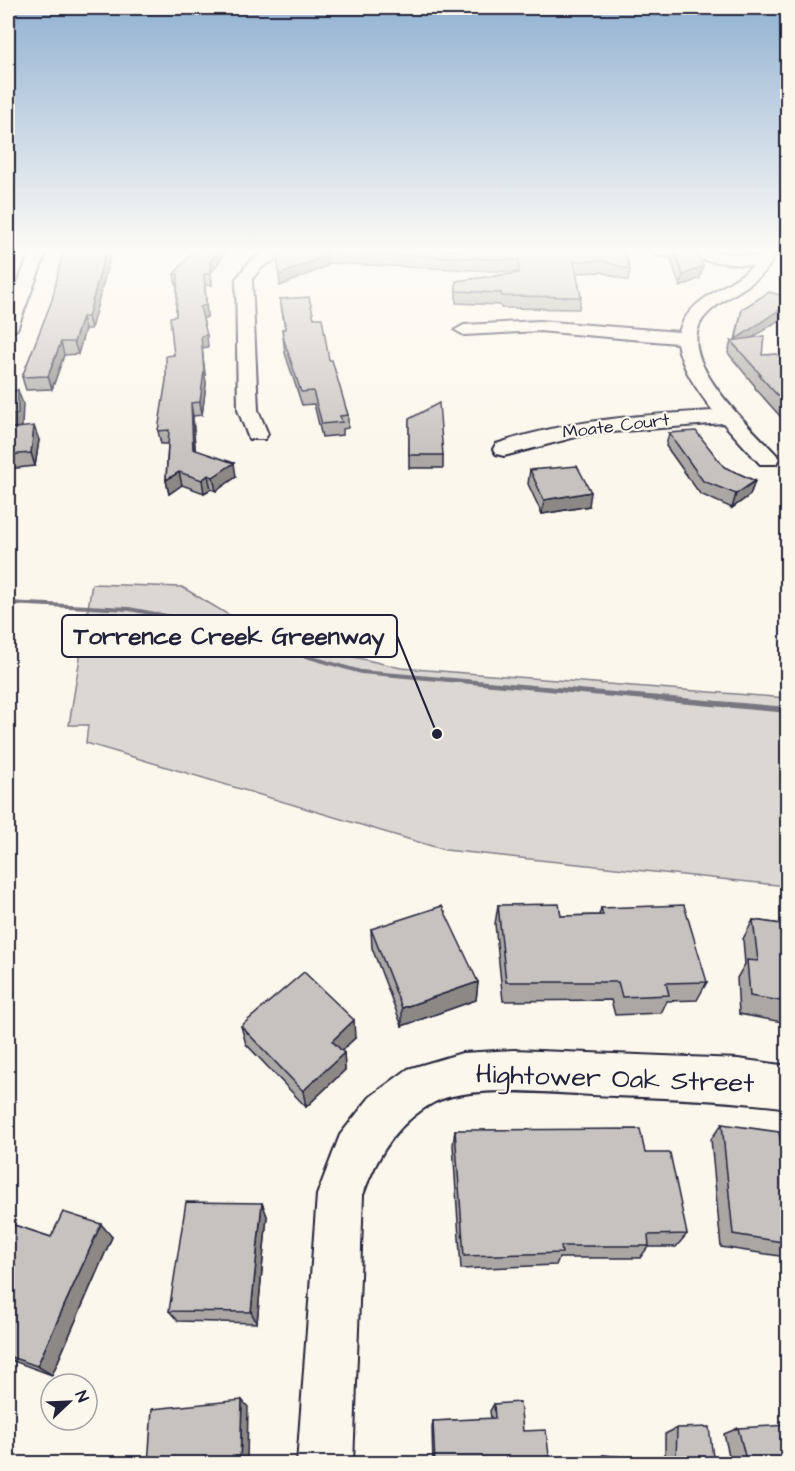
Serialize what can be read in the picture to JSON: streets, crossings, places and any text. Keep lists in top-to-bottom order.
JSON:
{
  "streets": {
    "street": ["Moate Court", "Hightower Oak Street"]
  },
  "places": ["Torrence Creek Greenway"],
  "north": "top right"
}
